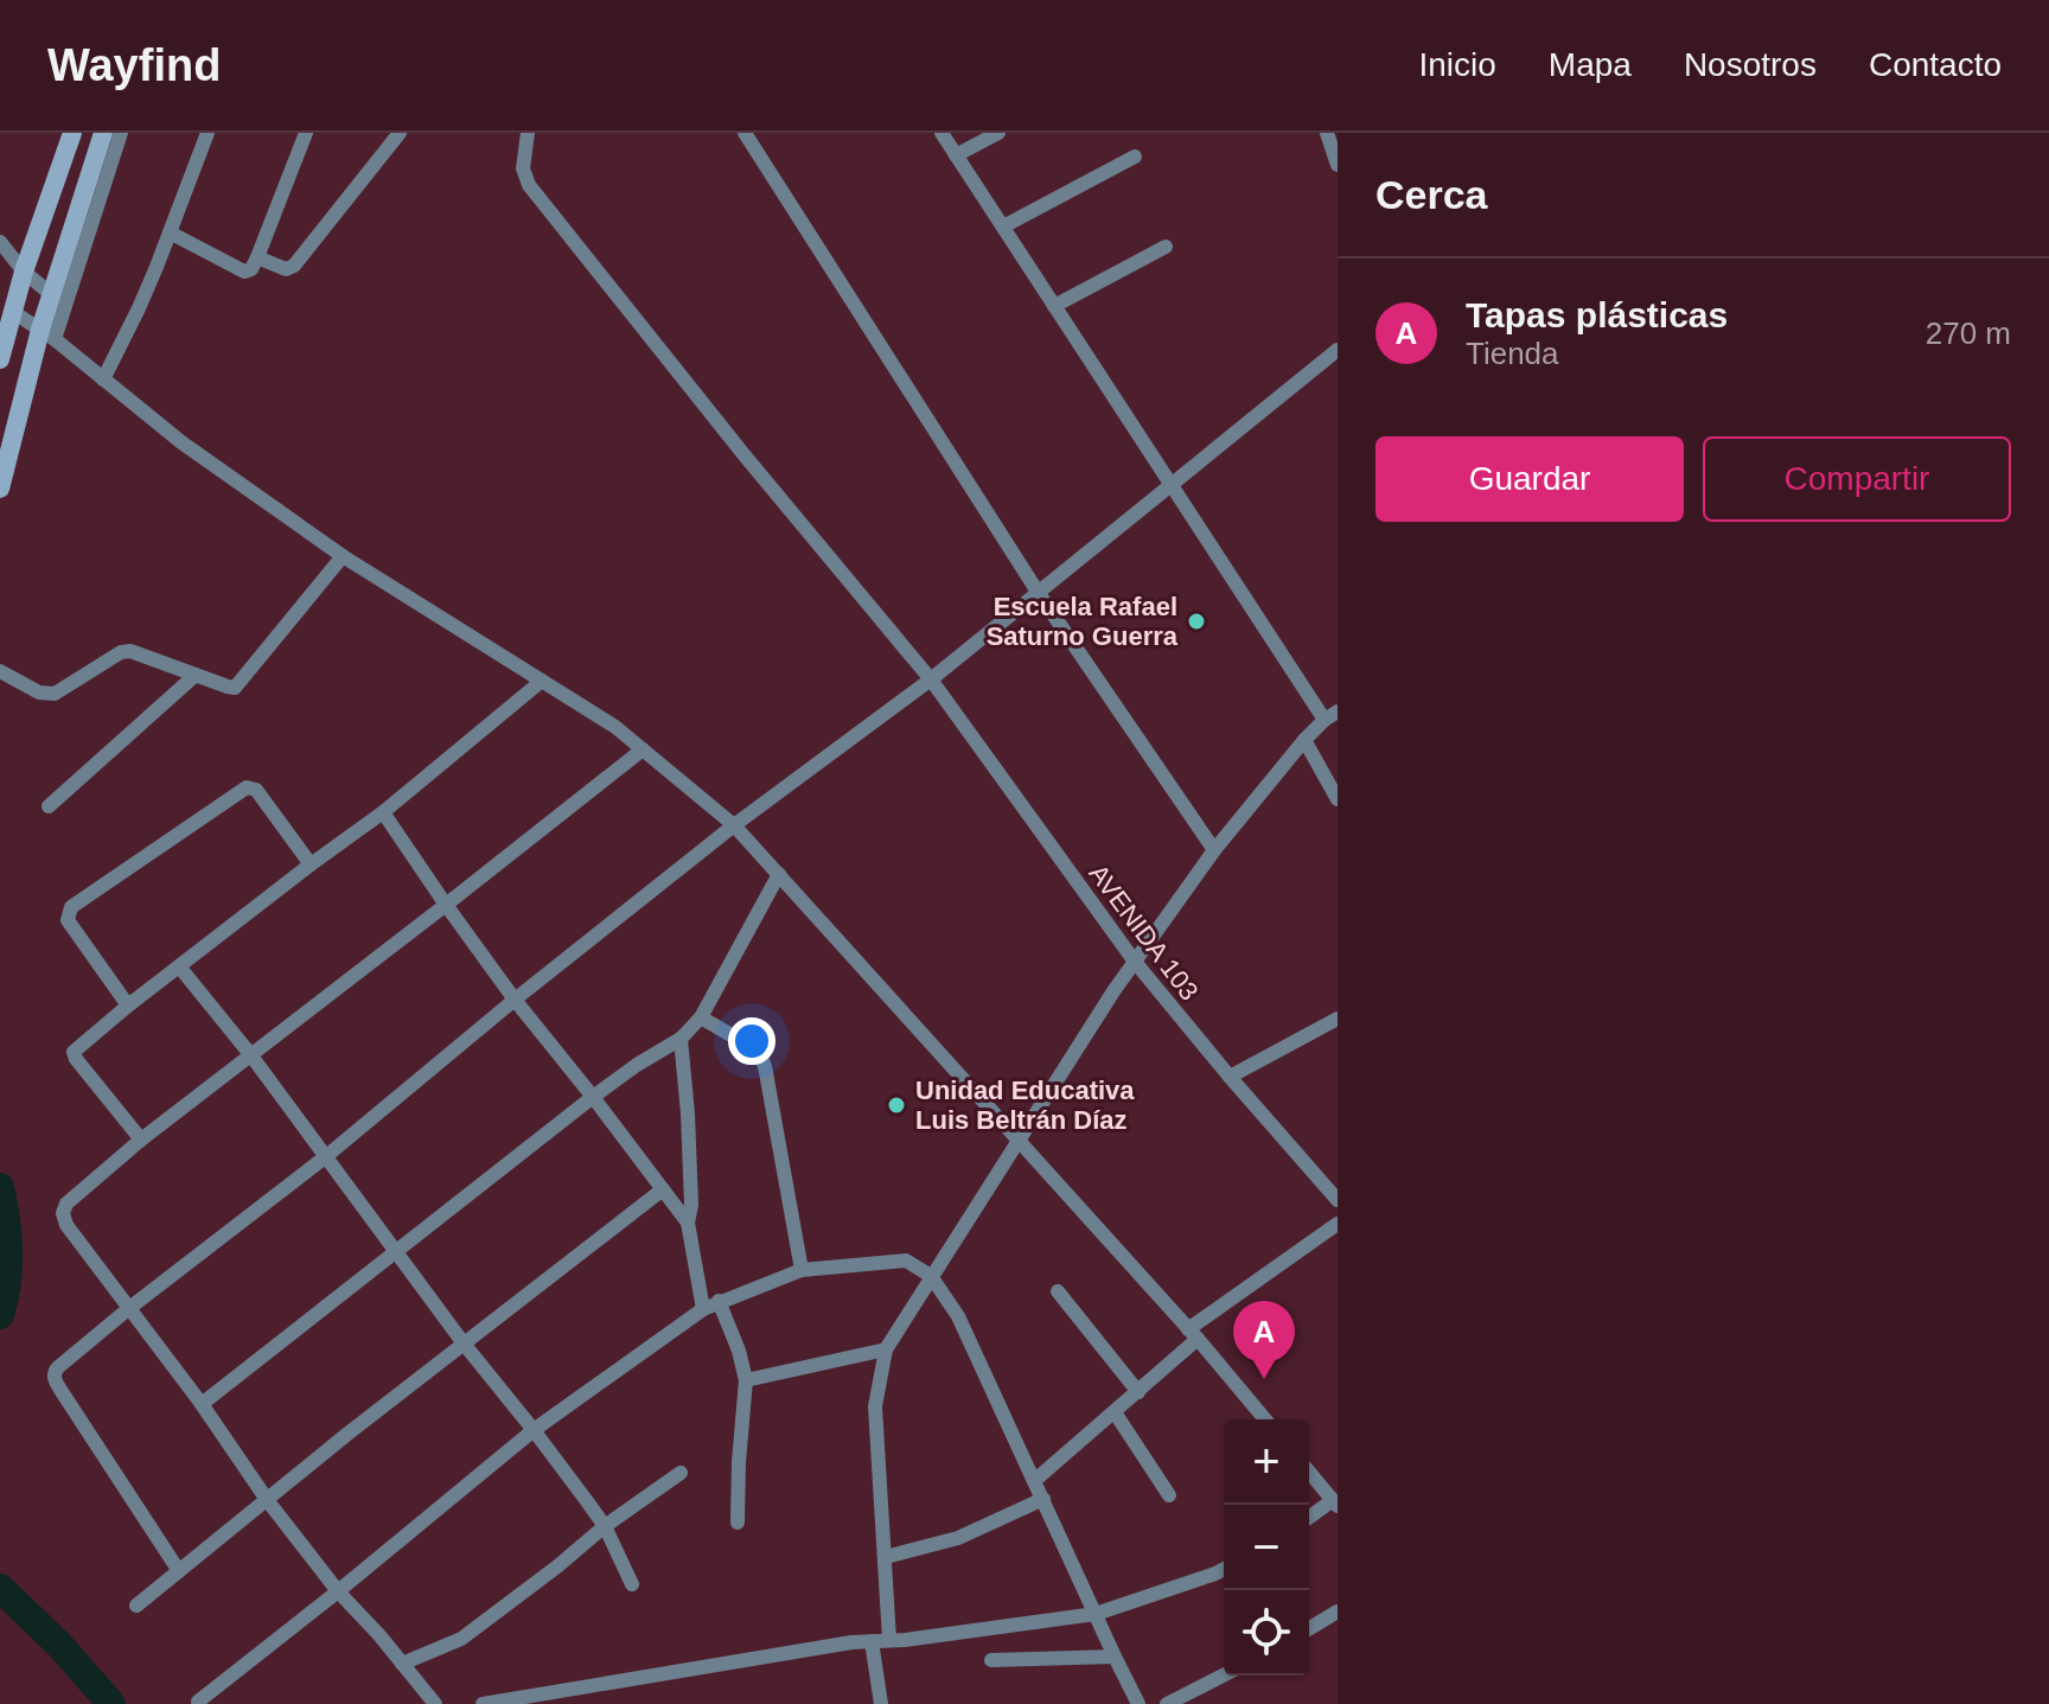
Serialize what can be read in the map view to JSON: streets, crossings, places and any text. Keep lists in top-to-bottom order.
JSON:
{
  "streets": {
    "street": ["AVENIDA 103"]
  },
  "places": ["Escuela Rafael Saturno Guerra", "Unidad Educativa Luis Beltrán Díaz"],
  "page": {
    "header": "Wayfind",
    "nav": [
      "Inicio",
      "Mapa",
      "Nosotros",
      "Contacto"
    ],
    "heading": "Cerca",
    "list": [
      {
        "mark": "A",
        "name": "Tapas plásticas",
        "note": "Tienda",
        "value": "270 m"
      }
    ],
    "buttons": ["Guardar", "Compartir"],
    "pins": "A",
    "map_buttons": ["+", "−"]
  }
}
